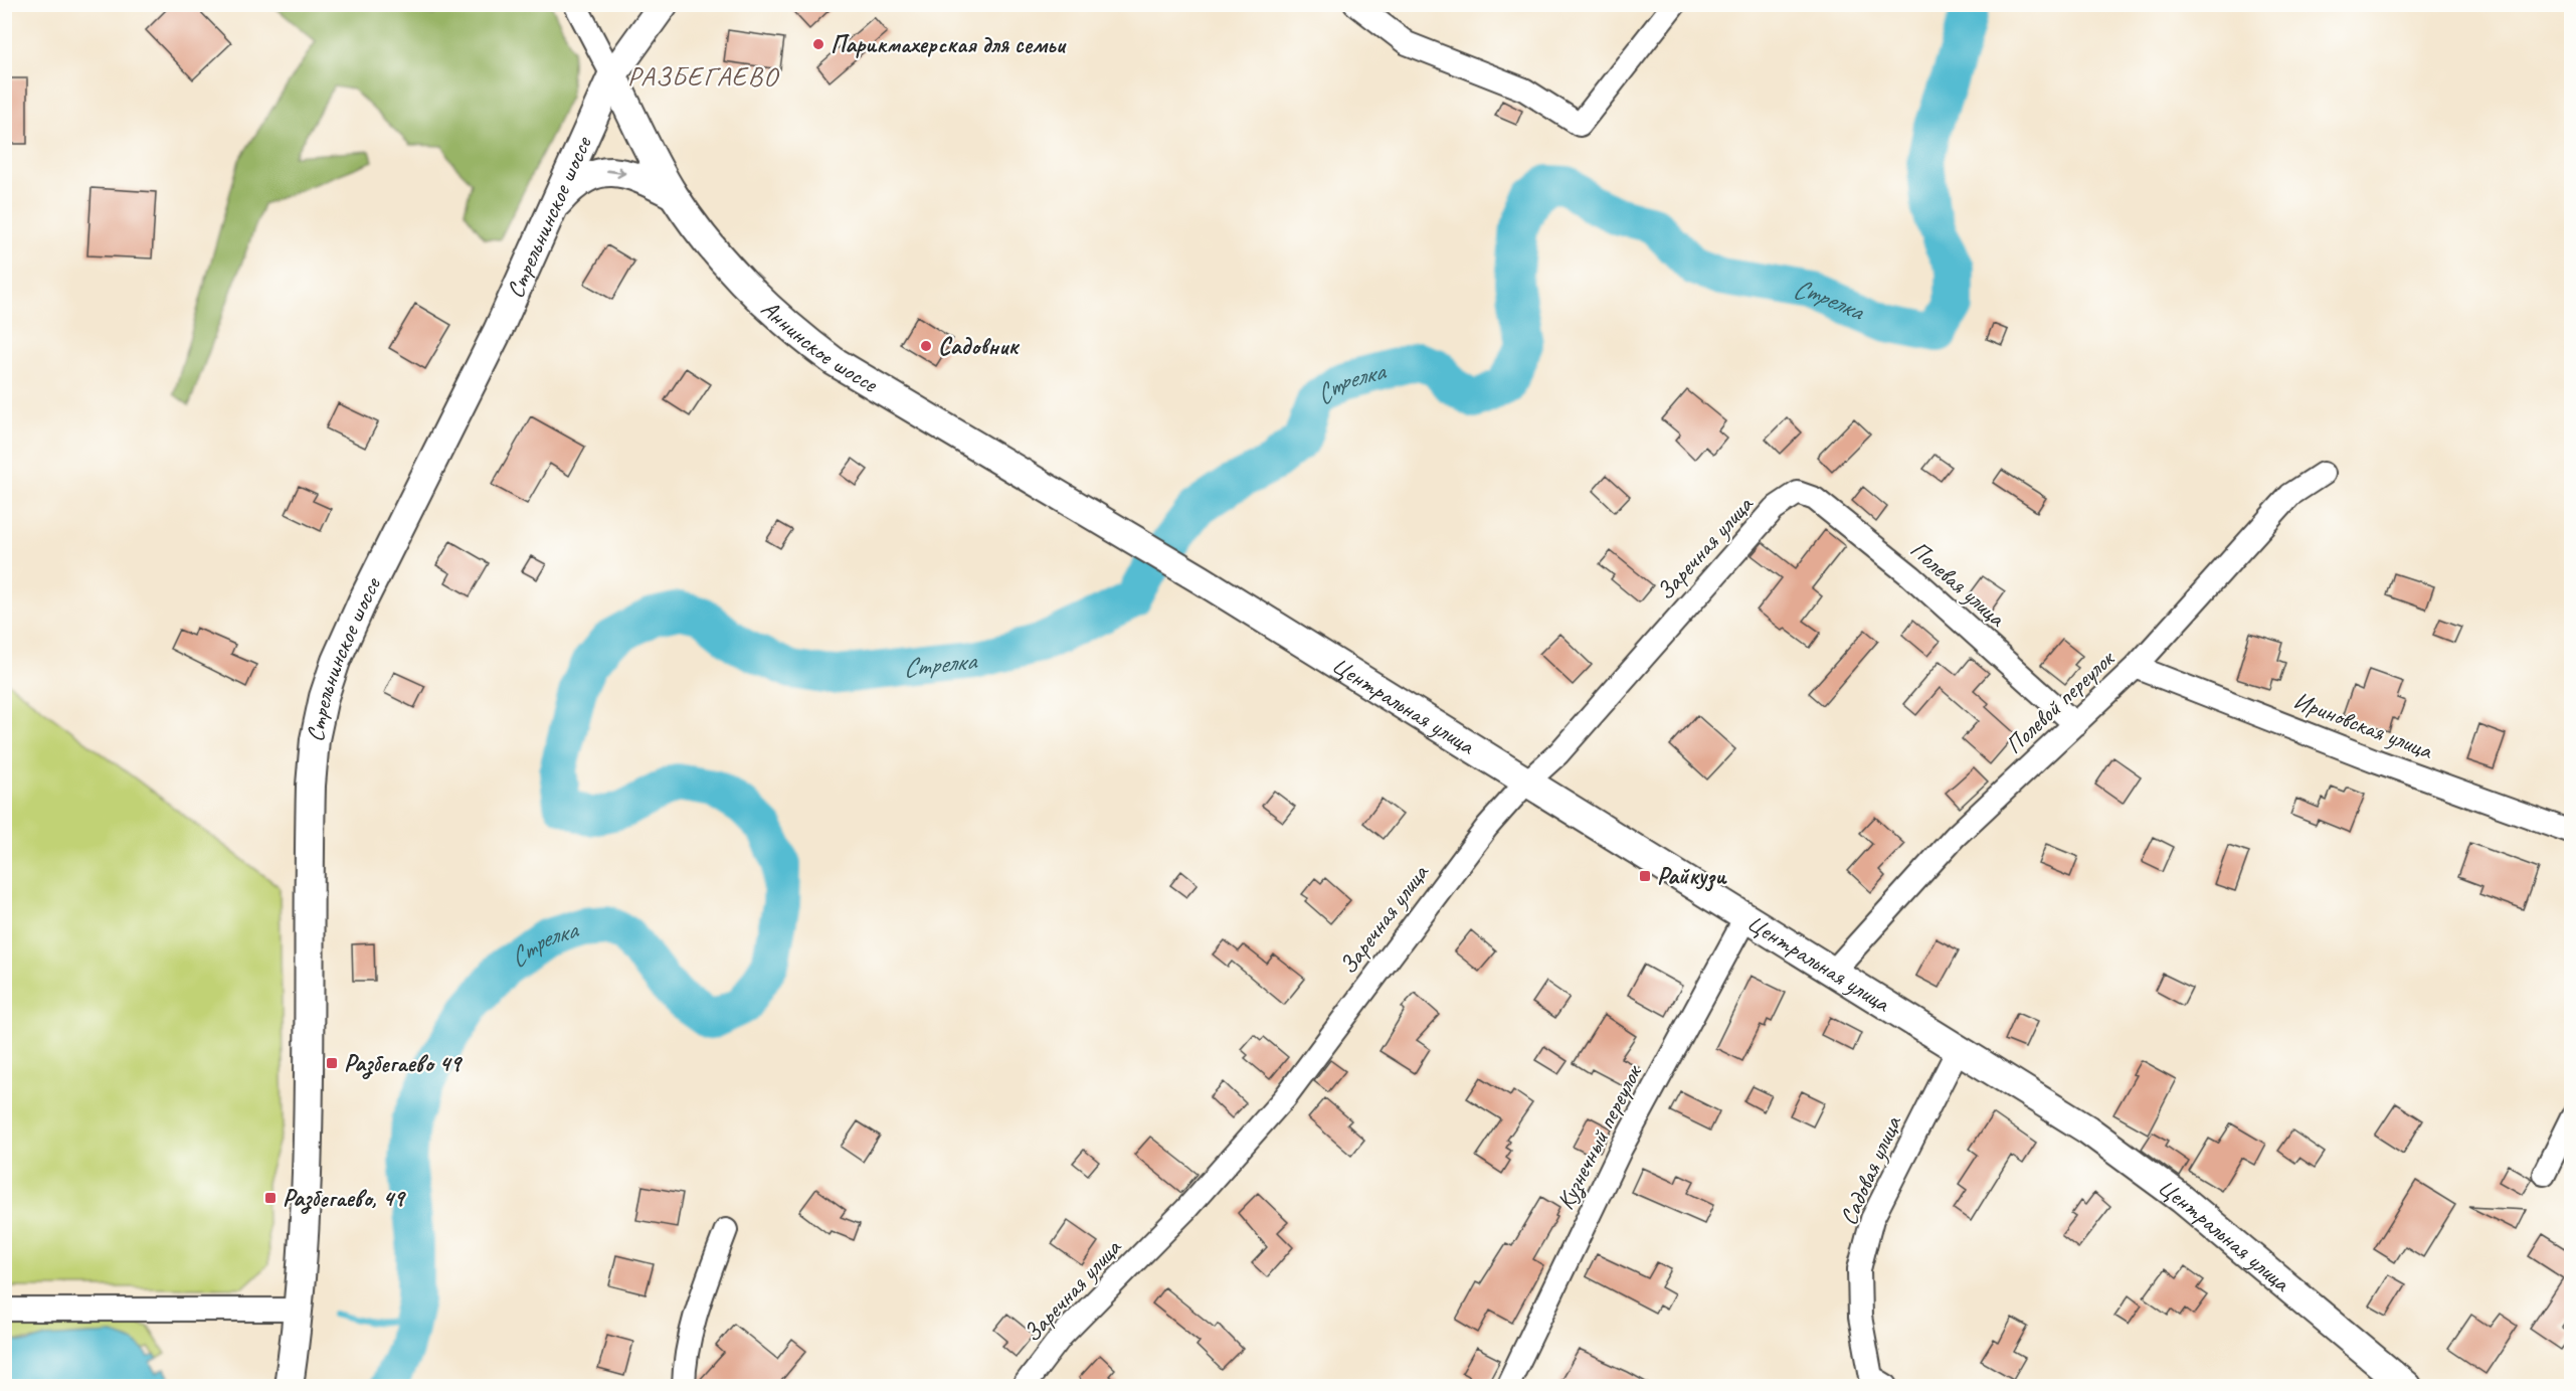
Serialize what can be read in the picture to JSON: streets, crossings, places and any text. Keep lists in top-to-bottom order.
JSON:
{
  "streets": {
    "main road": ["Стрельнинское шоссе", "Аннинское шоссе", "Центральная улица"],
    "street": [
      "Заречная улица",
      "Полевая улица",
      "Полевой переулок",
      "Ириновская улица",
      "Кузнечный переулок",
      "Садовая улица"
    ]
  },
  "crossings": [
    ["Стрельнинское шоссе", "Аннинское шоссе"],
    ["Аннинское шоссе", "Центральная улица"],
    ["Заречная улица", "Полевая улица"],
    ["Заречная улица", "Центральная улица"],
    ["Полевая улица", "Полевой переулок"],
    ["Полевой переулок", "Центральная улица"],
    ["Полевой переулок", "Ириновская улица"],
    ["Центральная улица", "Кузнечный переулок"],
    ["Центральная улица", "Садовая улица"]
  ],
  "districts": ["РАЗБЕГАЕВО"],
  "water": ["Стрелка"],
  "places": {
    "other": ["Парикмахерская для семьи", "Садовник"],
    "transit": ["Райкузи", "Разбегаево 49", "Разбегаево, 49"]
  }
}
